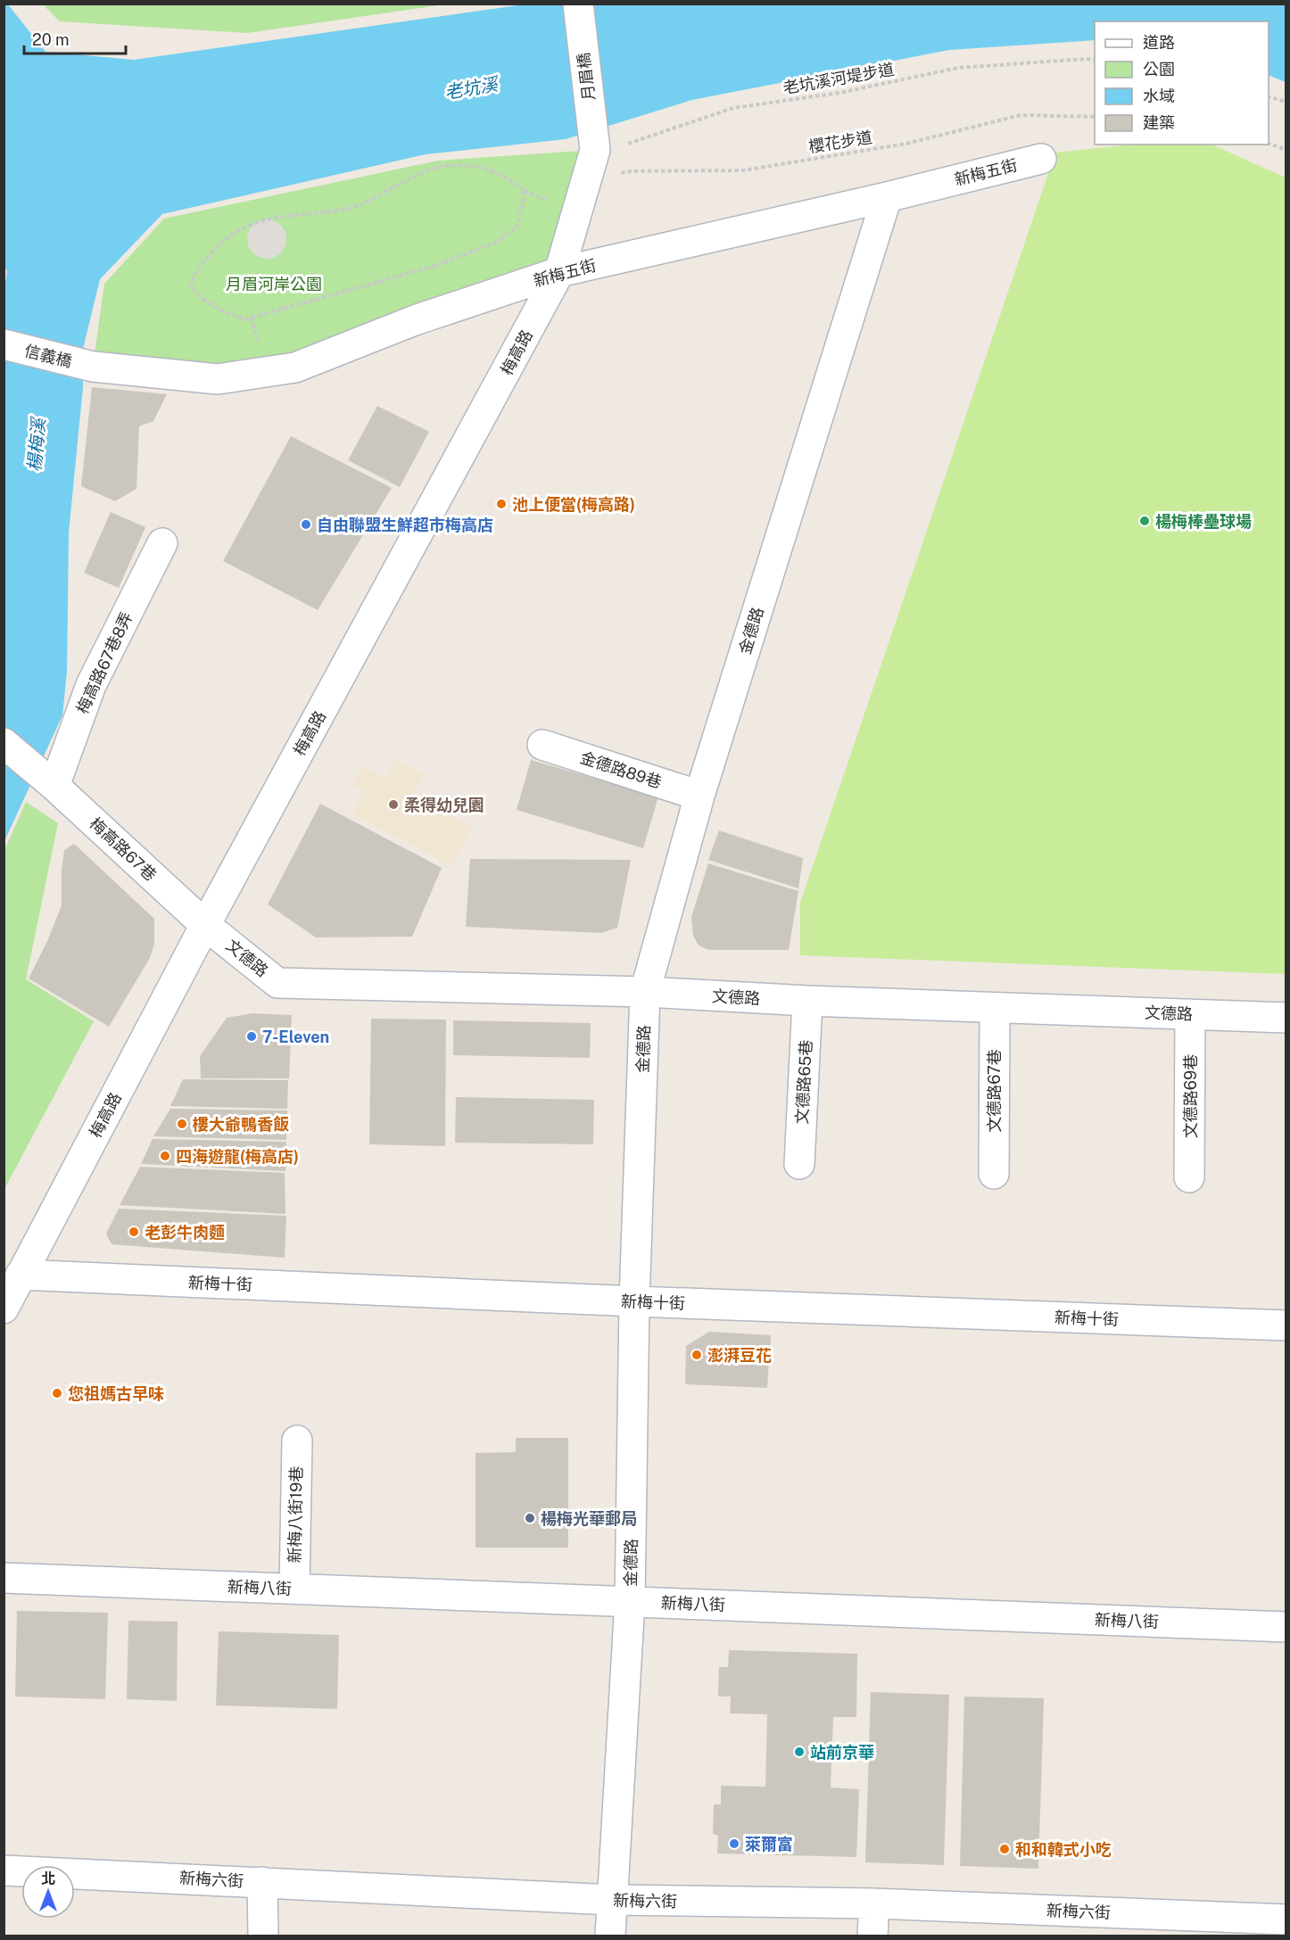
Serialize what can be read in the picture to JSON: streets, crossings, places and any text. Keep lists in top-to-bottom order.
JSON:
{
  "streets": {
    "street": [
      "月眉橋",
      "新梅五街",
      "梅高路",
      "信義橋",
      "金德路",
      "梅高路67巷8弄",
      "金德路89巷",
      "梅高路67巷",
      "文德路",
      "文德路65巷",
      "文德路67巷",
      "文德路69巷",
      "新梅十街",
      "新梅八街19巷",
      "新梅八街",
      "新梅六街"
    ],
    "path": ["老坑溪河堤步道", "櫻花步道"]
  },
  "crossings": [
    ["月眉橋", "老坑溪河堤步道"],
    ["月眉橋", "櫻花步道"],
    ["月眉橋", "梅高路"],
    ["老坑溪河堤步道", "櫻花步道"],
    ["老坑溪河堤步道", "梅高路"],
    ["櫻花步道", "梅高路"],
    ["新梅五街", "梅高路"],
    ["新梅五街", "信義橋"],
    ["新梅五街", "金德路"],
    ["梅高路", "梅高路67巷"],
    ["梅高路", "文德路"],
    ["梅高路", "新梅十街"],
    ["金德路", "金德路89巷"],
    ["金德路", "文德路"],
    ["金德路", "新梅十街"],
    ["金德路", "新梅八街"],
    ["金德路", "新梅六街"],
    ["梅高路67巷8弄", "梅高路67巷"],
    ["梅高路67巷", "文德路"],
    ["文德路", "文德路65巷"],
    ["文德路", "文德路67巷"],
    ["文德路", "文德路69巷"],
    ["新梅八街19巷", "新梅八街"]
  ],
  "water": ["老坑溪", "楊梅溪"],
  "parks": ["月眉河岸公園"],
  "places": [
    "池上便當(梅高路)",
    "楊梅棒壘球場",
    "自由聯盟生鮮超市梅高店",
    "柔得幼兒園",
    "7-Eleven",
    "樓大爺鴨香飯",
    "四海遊龍(梅高店)",
    "老彭牛肉麵",
    "澎湃豆花",
    "您祖媽古早味",
    "楊梅光華郵局",
    "站前京華",
    "萊爾富",
    "和和韓式小吃"
  ],
  "legend": [
    "道路",
    "公園",
    "水域",
    "建築"
  ],
  "scale_bar": "20 m",
  "north": "top"
}
